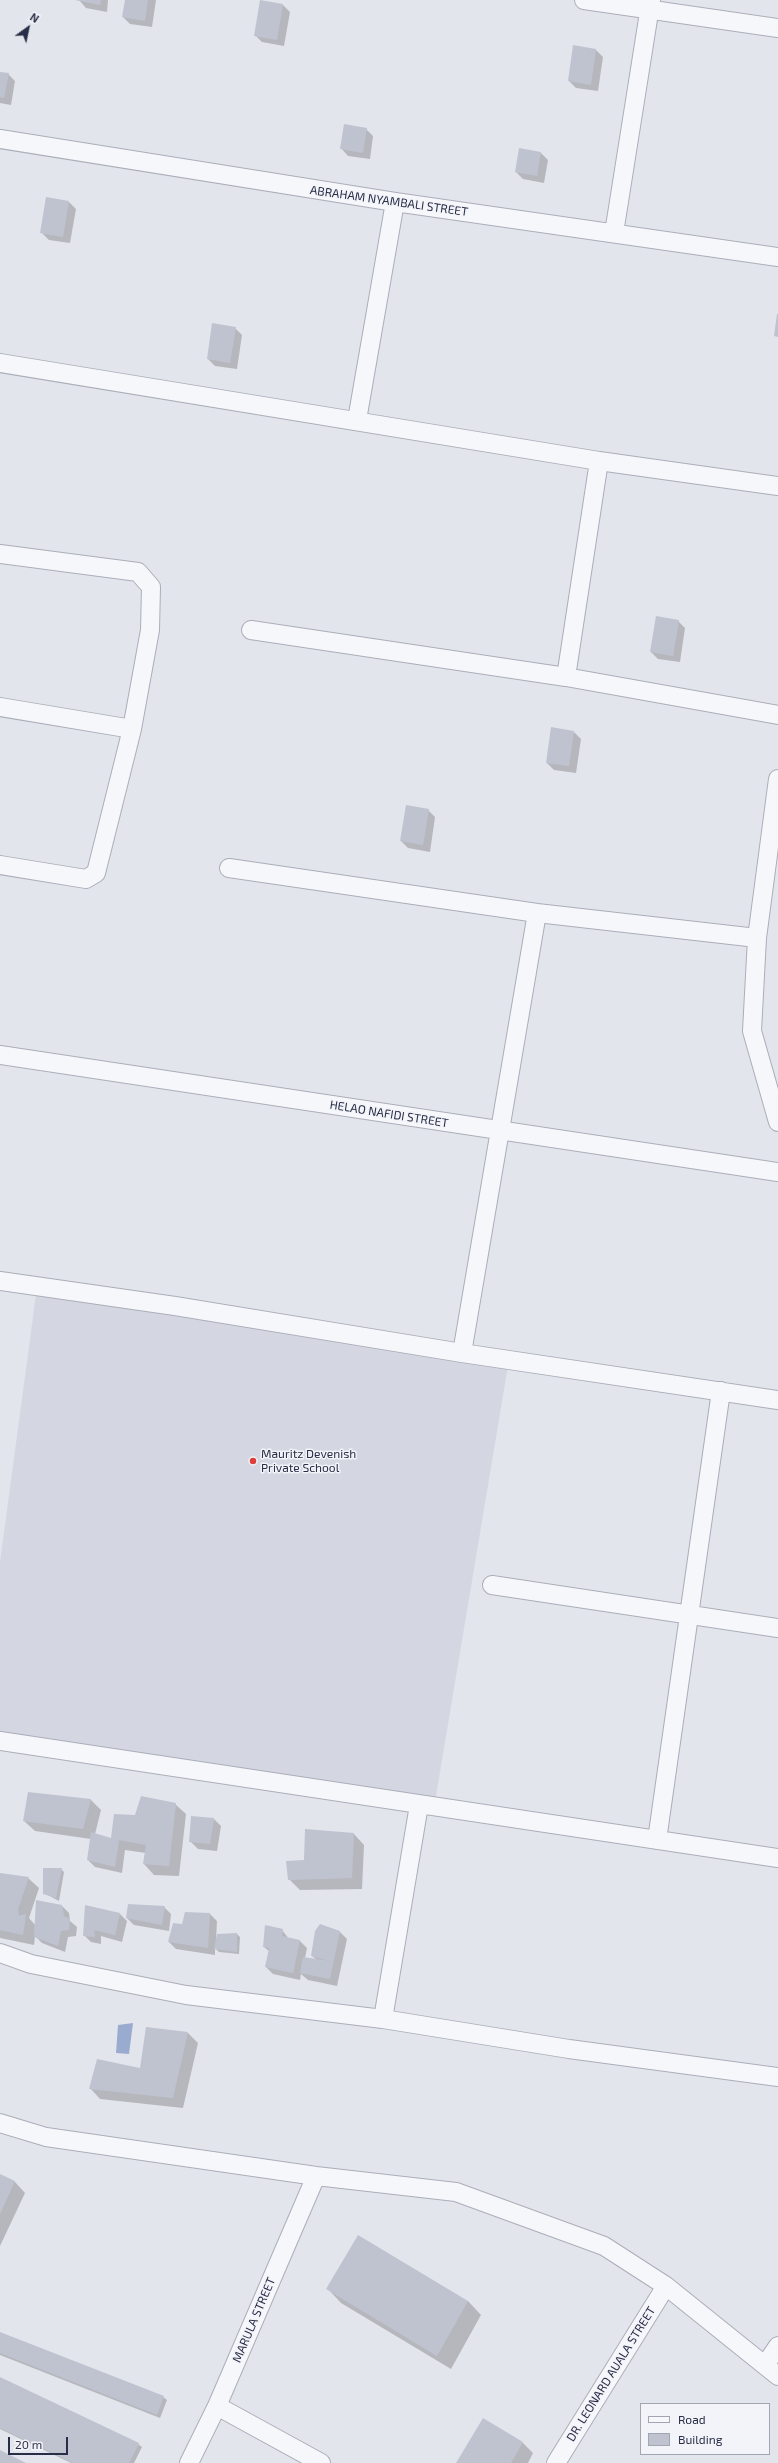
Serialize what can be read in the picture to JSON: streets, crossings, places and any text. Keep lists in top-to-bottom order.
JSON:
{
  "streets": {
    "street": [
      "ABRAHAM NYAMBALI STREET",
      "HELAO NAFIDI STREET",
      "MARULA STREET",
      "DR. LEONARD AUALA STREET"
    ]
  },
  "places": ["Mauritz Devenish Private School"],
  "legend": ["Road", "Building"],
  "scale_bar": "20 m",
  "north": "top right"
}
